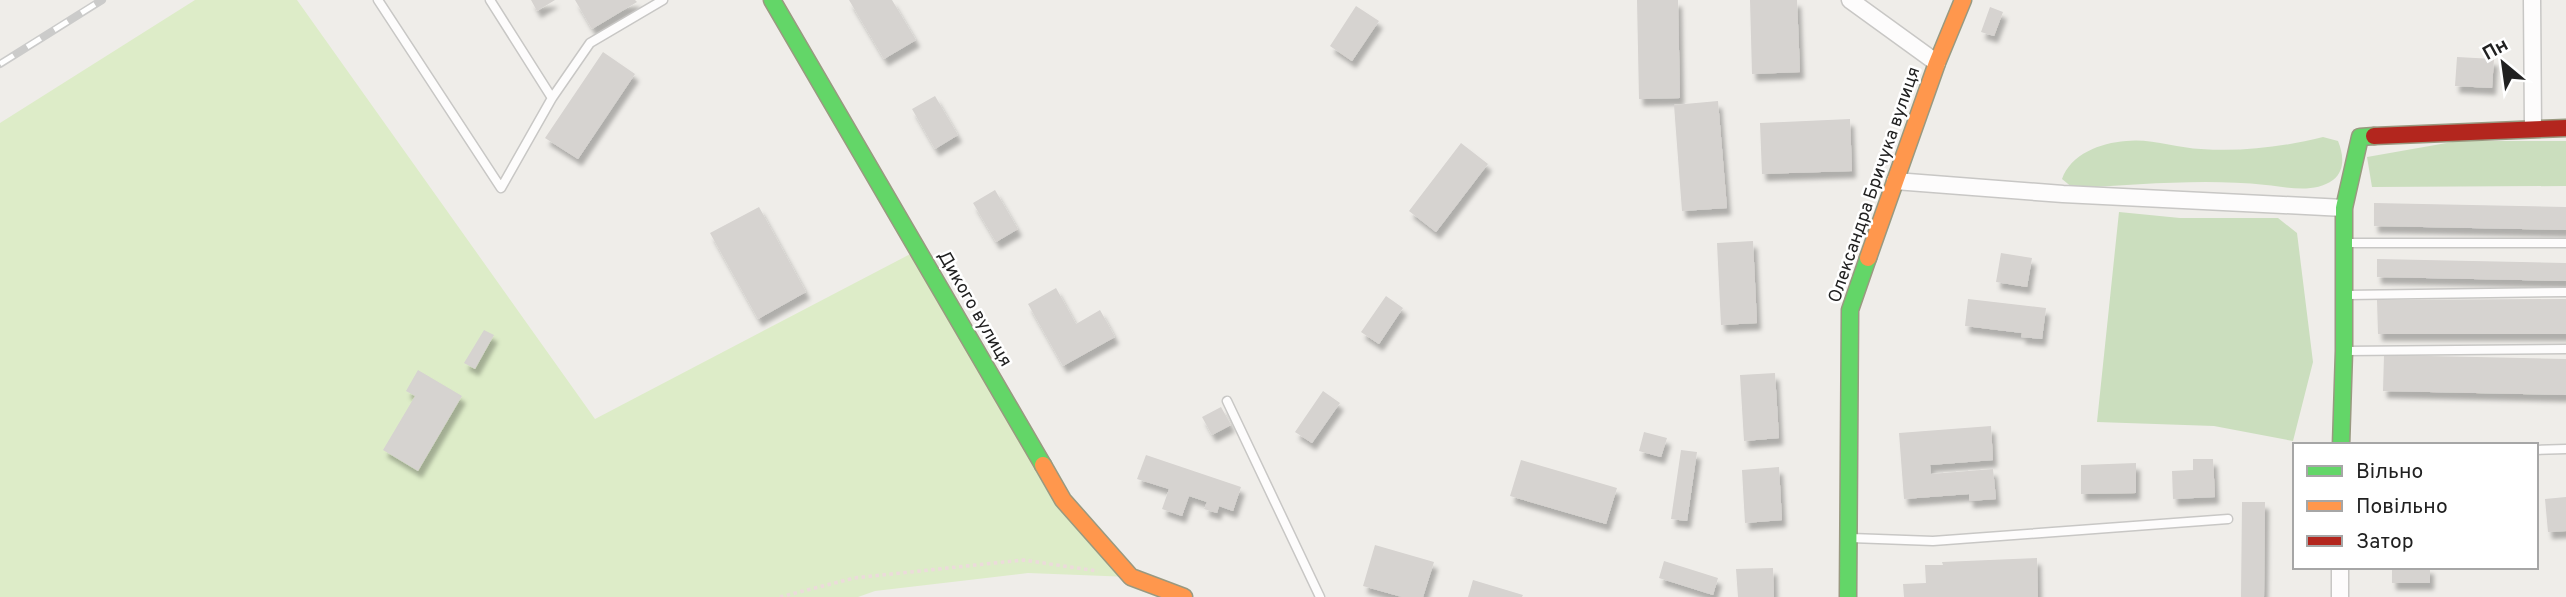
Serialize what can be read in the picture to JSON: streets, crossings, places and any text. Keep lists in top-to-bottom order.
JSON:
{
  "streets": {
    "street": ["Олександра Бричука вулиця", "Дикого вулиця"]
  },
  "legend": ["Вільно", "Повільно", "Затор"],
  "north": "top left"
}
